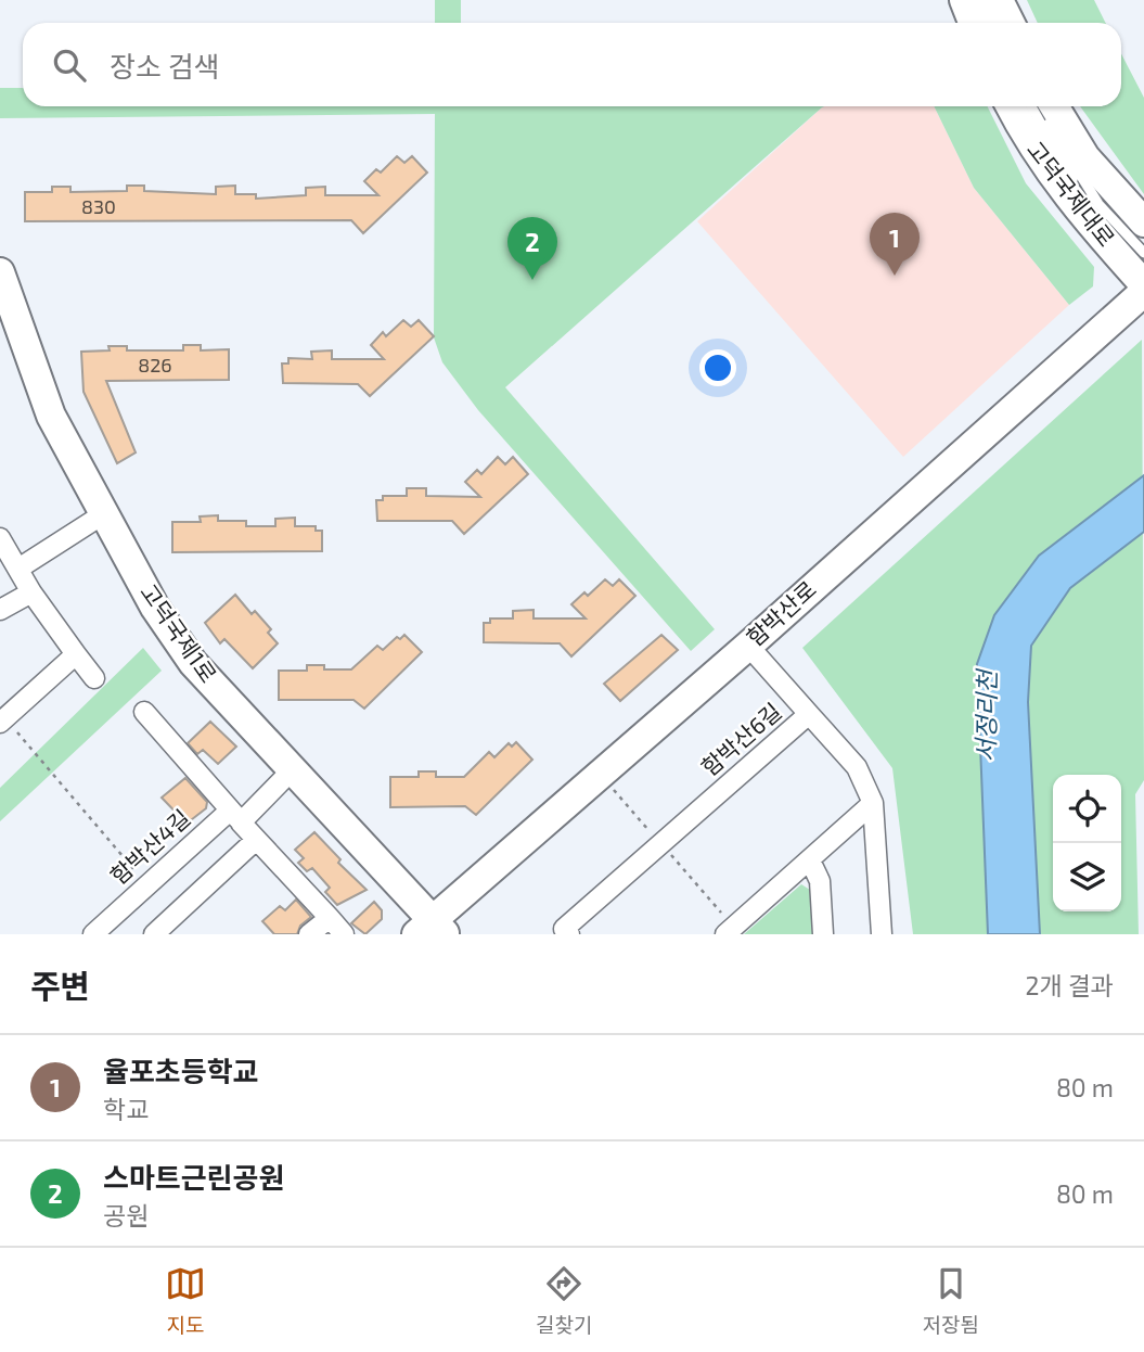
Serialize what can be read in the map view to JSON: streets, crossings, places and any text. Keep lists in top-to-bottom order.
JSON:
{
  "streets": {
    "street": [
      "고덕국제대로",
      "함박산로",
      "고덕국제1로",
      "함박산6길",
      "함박산4길"
    ]
  },
  "crossings": [
    ["함박산로", "고덕국제1로"],
    ["고덕국제1로", "함박산4길"]
  ],
  "water": ["서정리천"],
  "house_numbers": ["830", "826"],
  "page": {
    "search": "장소 검색",
    "pins": ["1", "2"],
    "heading": ["주변", "2개 결과"],
    "list": [
      {
        "mark": "1",
        "name": "율포초등학교",
        "note": "학교",
        "value": "80 m"
      },
      {
        "mark": "2",
        "name": "스마트근린공원",
        "note": "공원",
        "value": "80 m"
      }
    ],
    "nav": ["지도", "길찾기", "저장됨"]
  }
}
